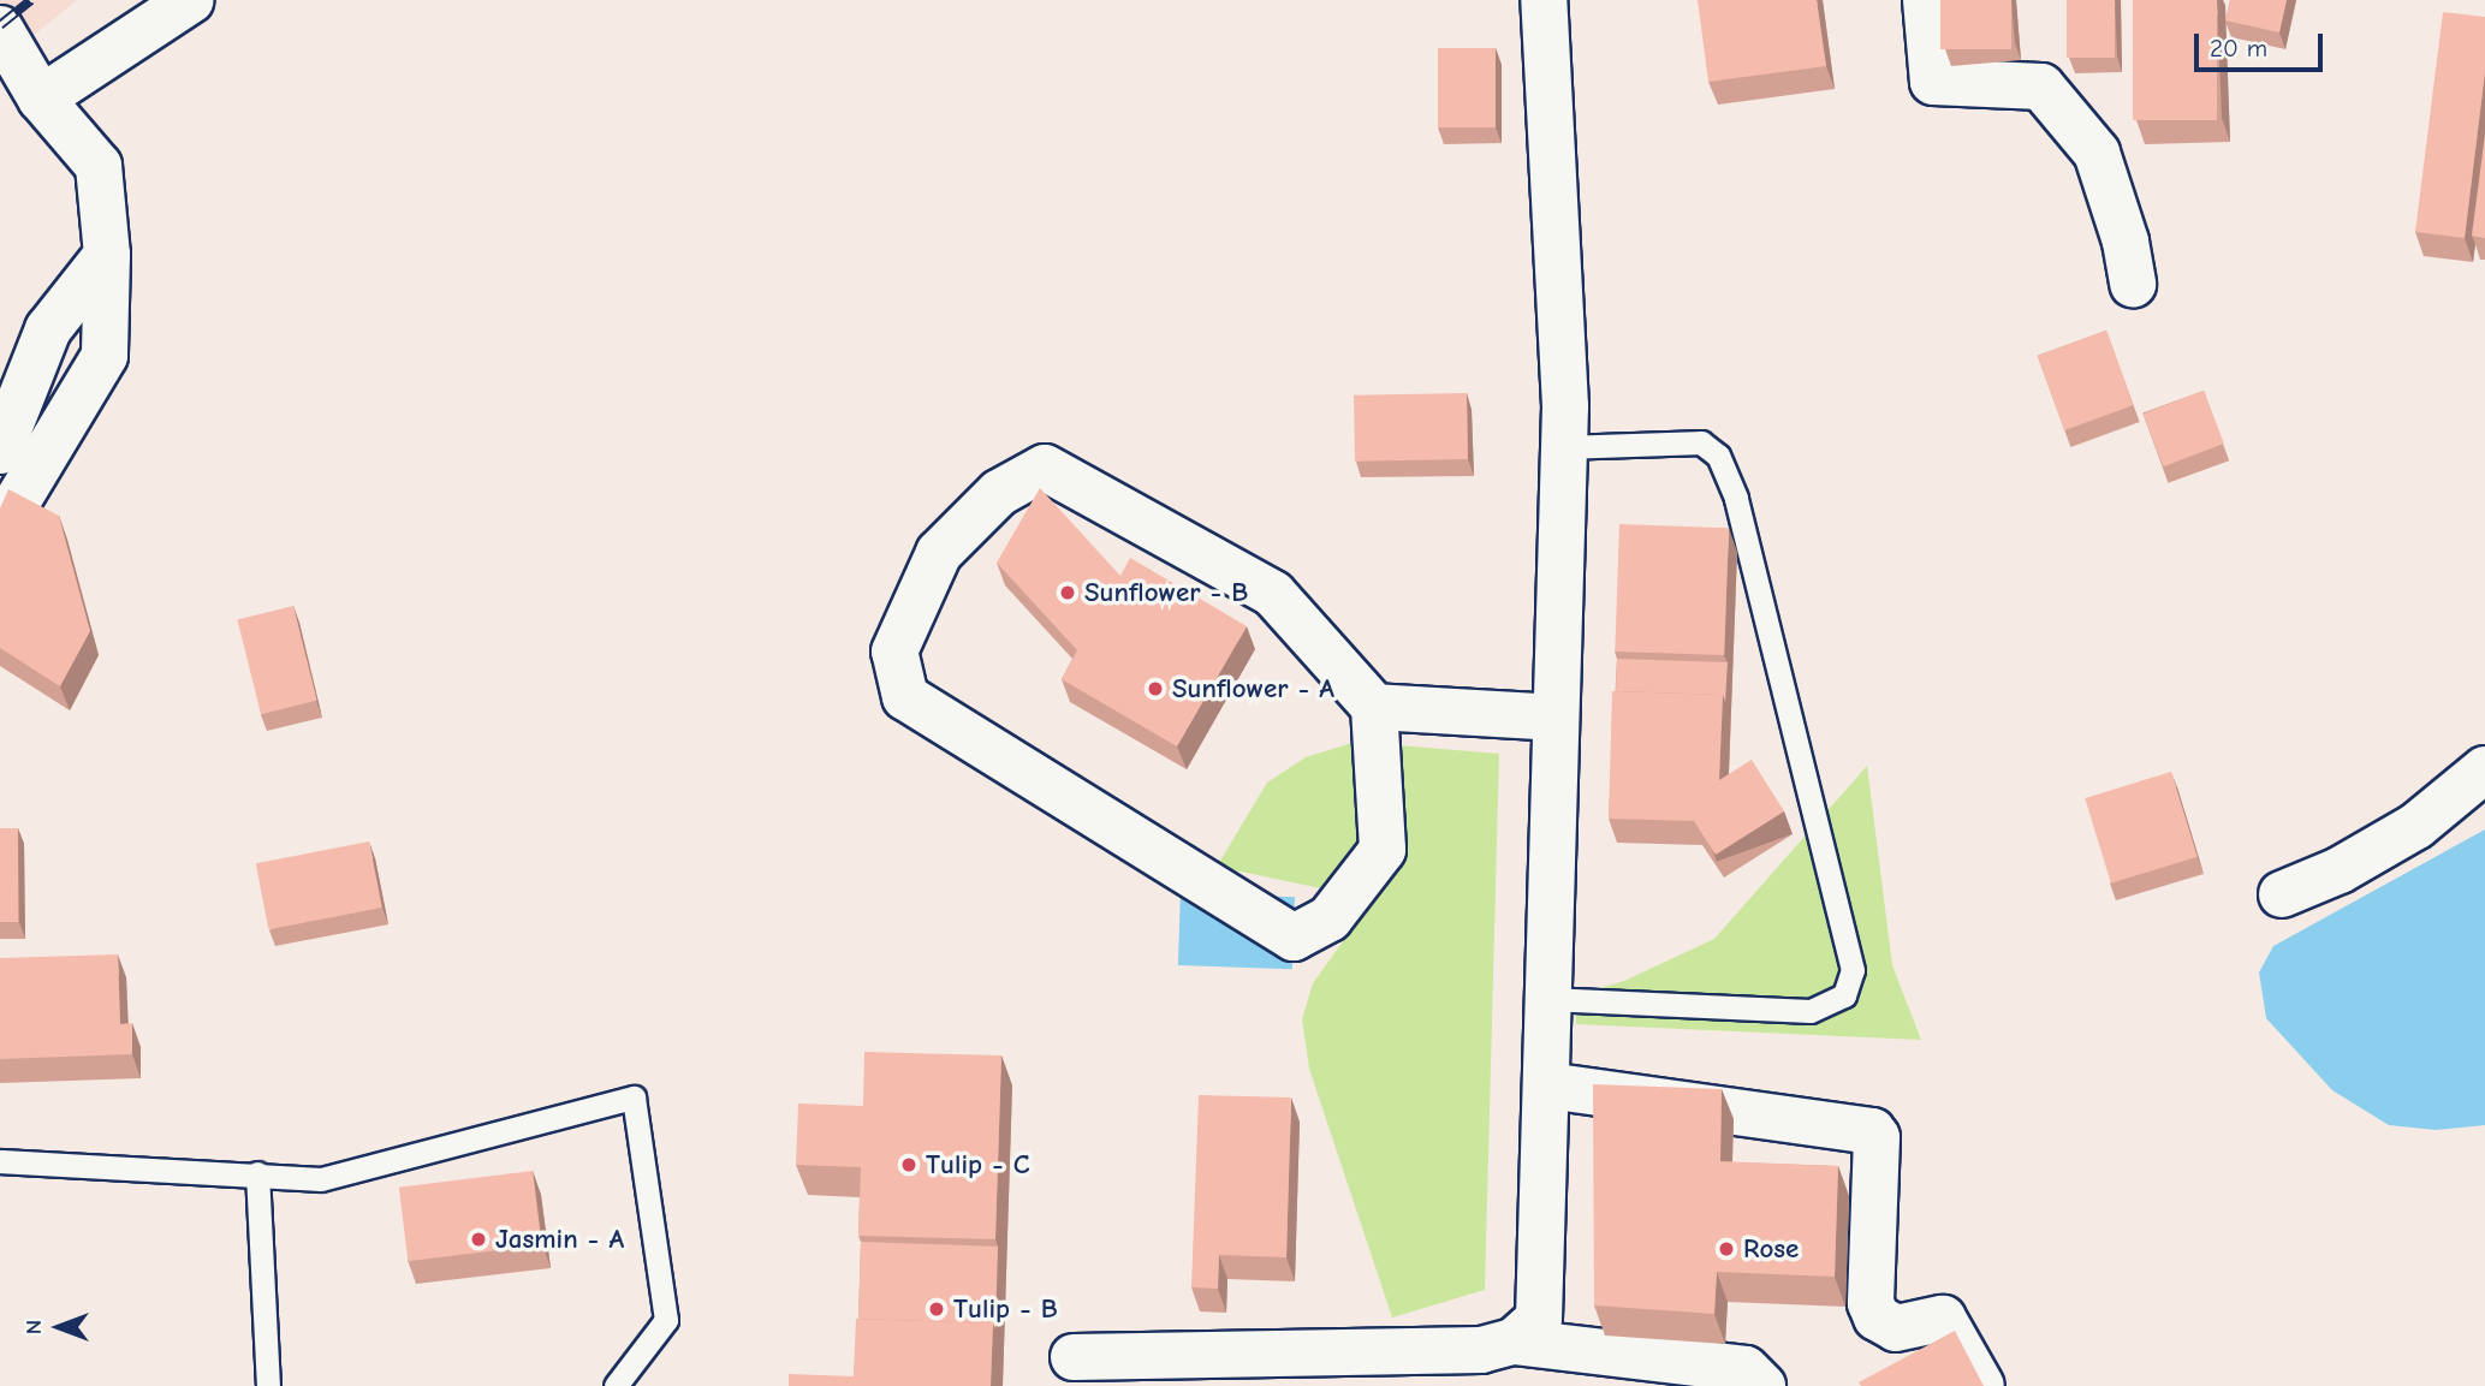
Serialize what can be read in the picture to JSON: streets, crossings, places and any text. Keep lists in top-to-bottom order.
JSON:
{
  "places": [
    "Sunflower - B",
    "Sunflower - A",
    "Tulip - C",
    "Jasmin - A",
    "Rose",
    "Tulip - B"
  ],
  "scale_bar": "20 m",
  "north": "left"
}
